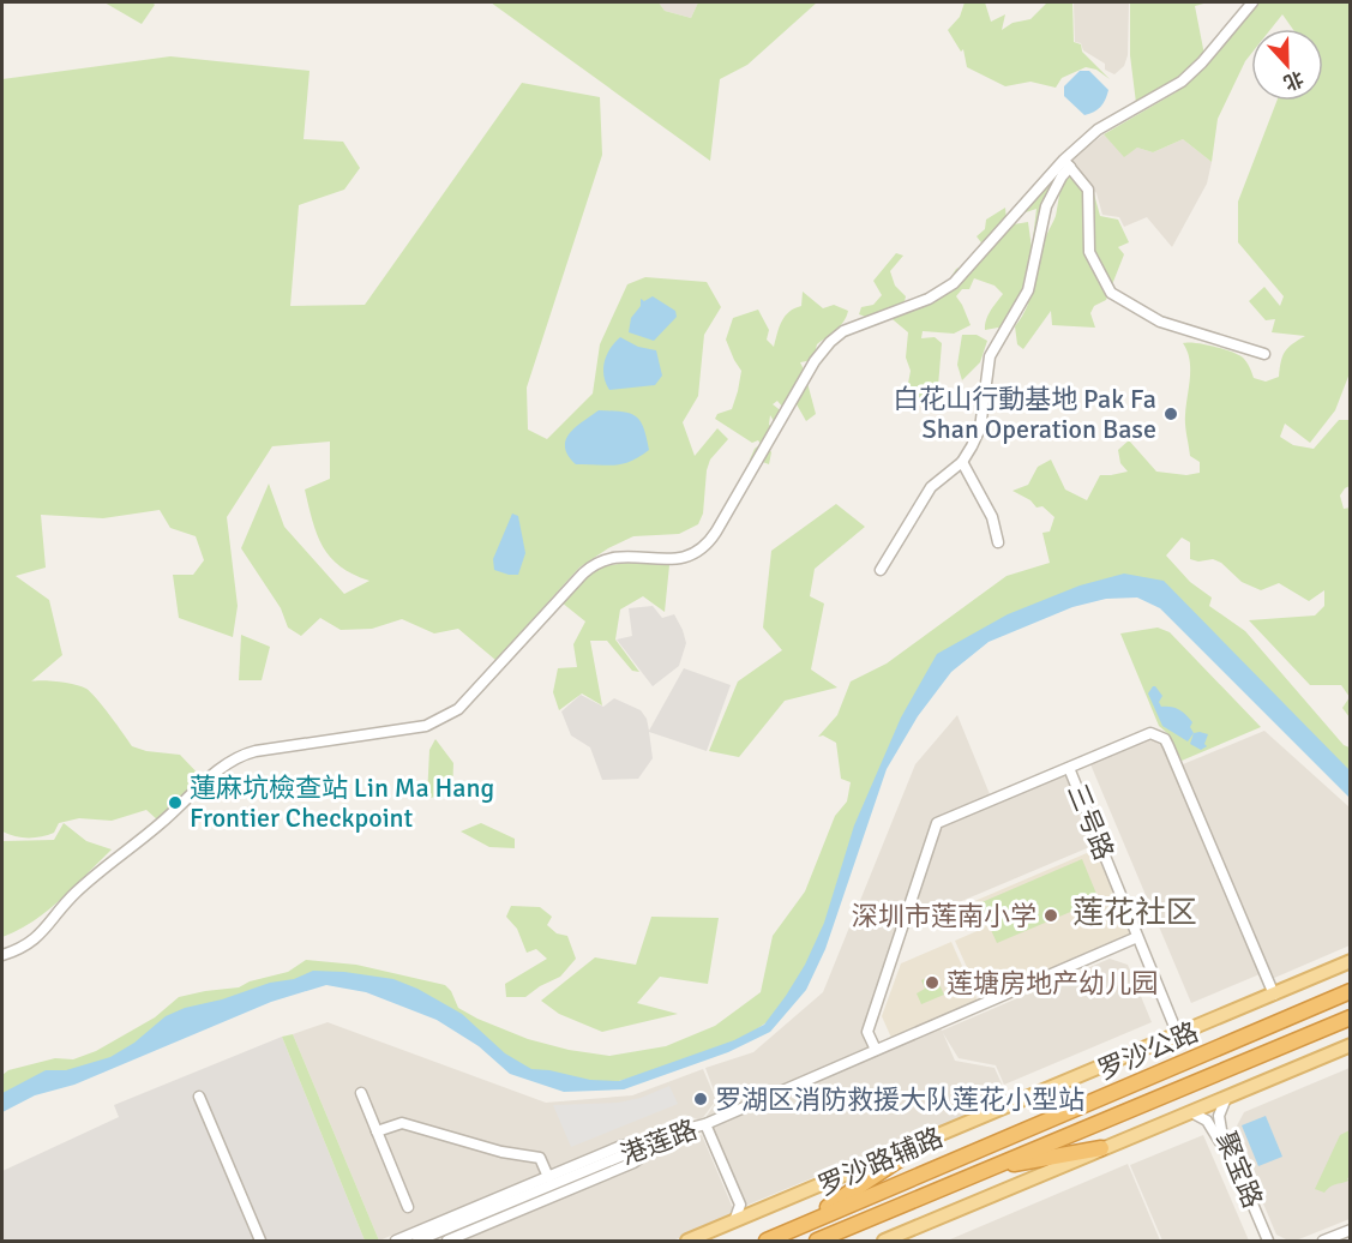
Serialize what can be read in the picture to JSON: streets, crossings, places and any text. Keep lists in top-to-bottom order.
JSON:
{
  "streets": {
    "highway": ["罗沙公路"],
    "main road": ["罗沙路辅路"],
    "street": ["三号路", "港莲路", "聚宝路"]
  },
  "crossings": [
    ["三号路", "港莲路"],
    ["三号路", "罗沙路辅路"]
  ],
  "districts": ["莲花社区"],
  "places": [
    "白花山行動基地 Pak Fa Shan Operation Base",
    "蓮麻坑檢查站 Lin Ma Hang Frontier Checkpoint",
    "深圳市莲南小学",
    "莲塘房地产幼儿园",
    "罗湖区消防救援大队莲花小型站"
  ],
  "north": "bottom"
}
